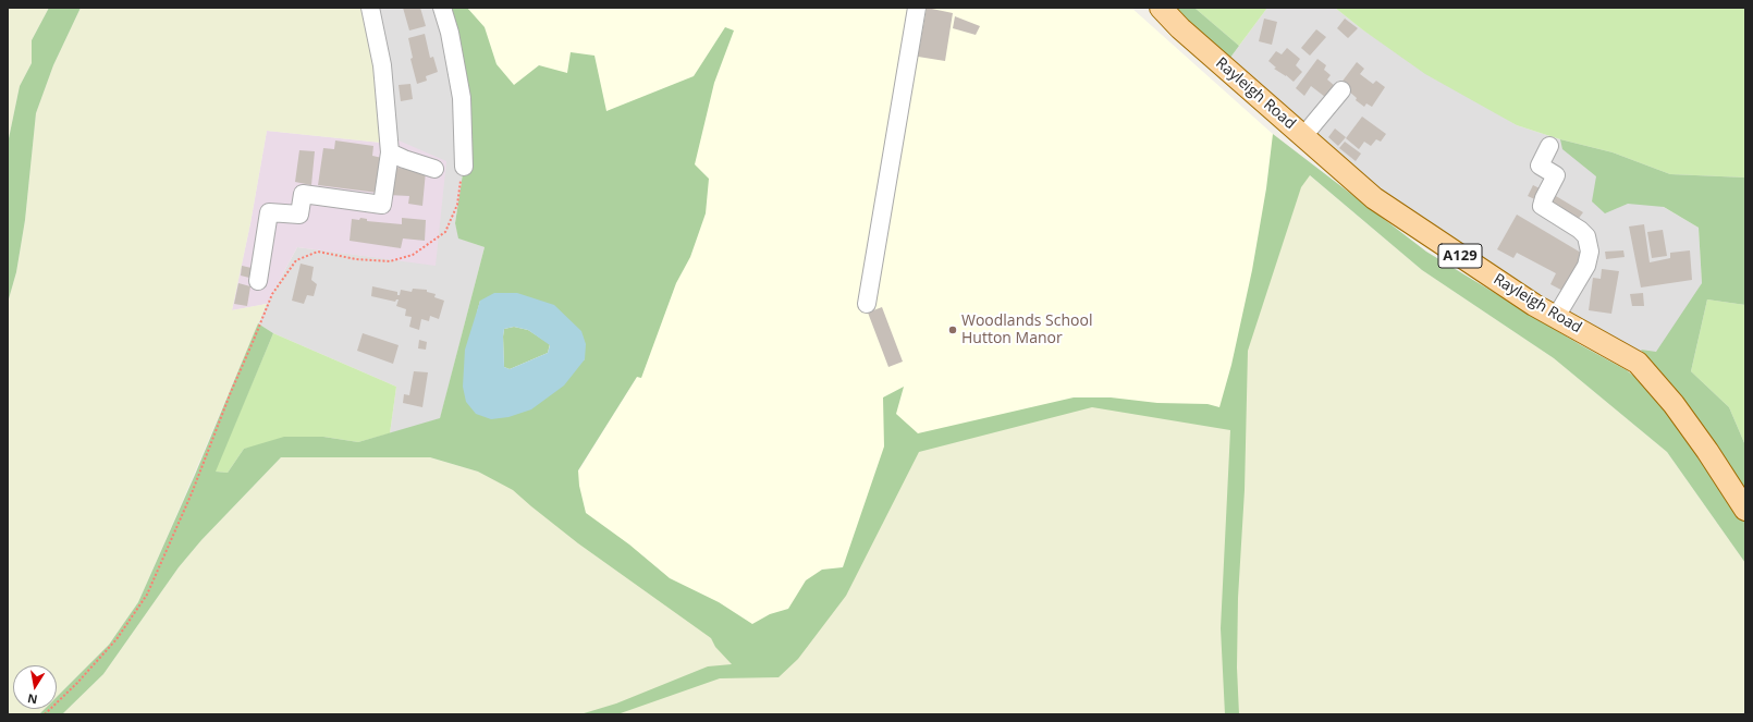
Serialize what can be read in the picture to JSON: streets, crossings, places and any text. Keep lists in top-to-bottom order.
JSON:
{
  "streets": {
    "main road": ["Rayleigh Road", "A129"]
  },
  "places": ["Woodlands School Hutton Manor"],
  "north": "bottom"
}
